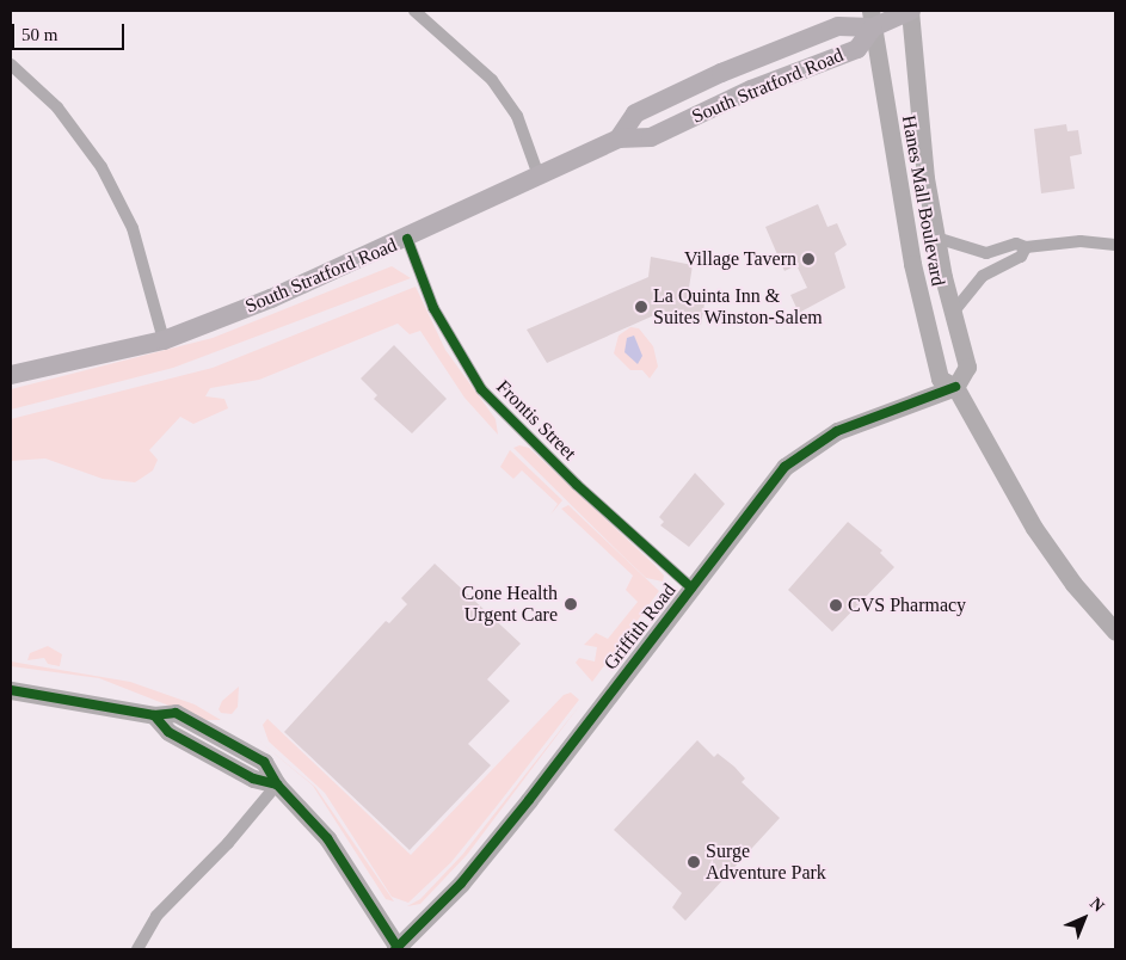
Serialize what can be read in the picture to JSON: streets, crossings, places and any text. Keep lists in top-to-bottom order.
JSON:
{
  "streets": {
    "main road": ["South Stratford Road"],
    "street": ["Hanes Mall Boulevard", "Frontis Street", "Griffith Road"]
  },
  "crossings": [
    ["South Stratford Road", "Hanes Mall Boulevard"],
    ["South Stratford Road", "Frontis Street"],
    ["Hanes Mall Boulevard", "Griffith Road"],
    ["Frontis Street", "Griffith Road"]
  ],
  "places": [
    "Village Tavern",
    "La Quinta Inn & Suites Winston-Salem",
    "Cone Health Urgent Care",
    "CVS Pharmacy",
    "Surge Adventure Park"
  ],
  "scale_bar": "50 m",
  "north": "top right"
}
